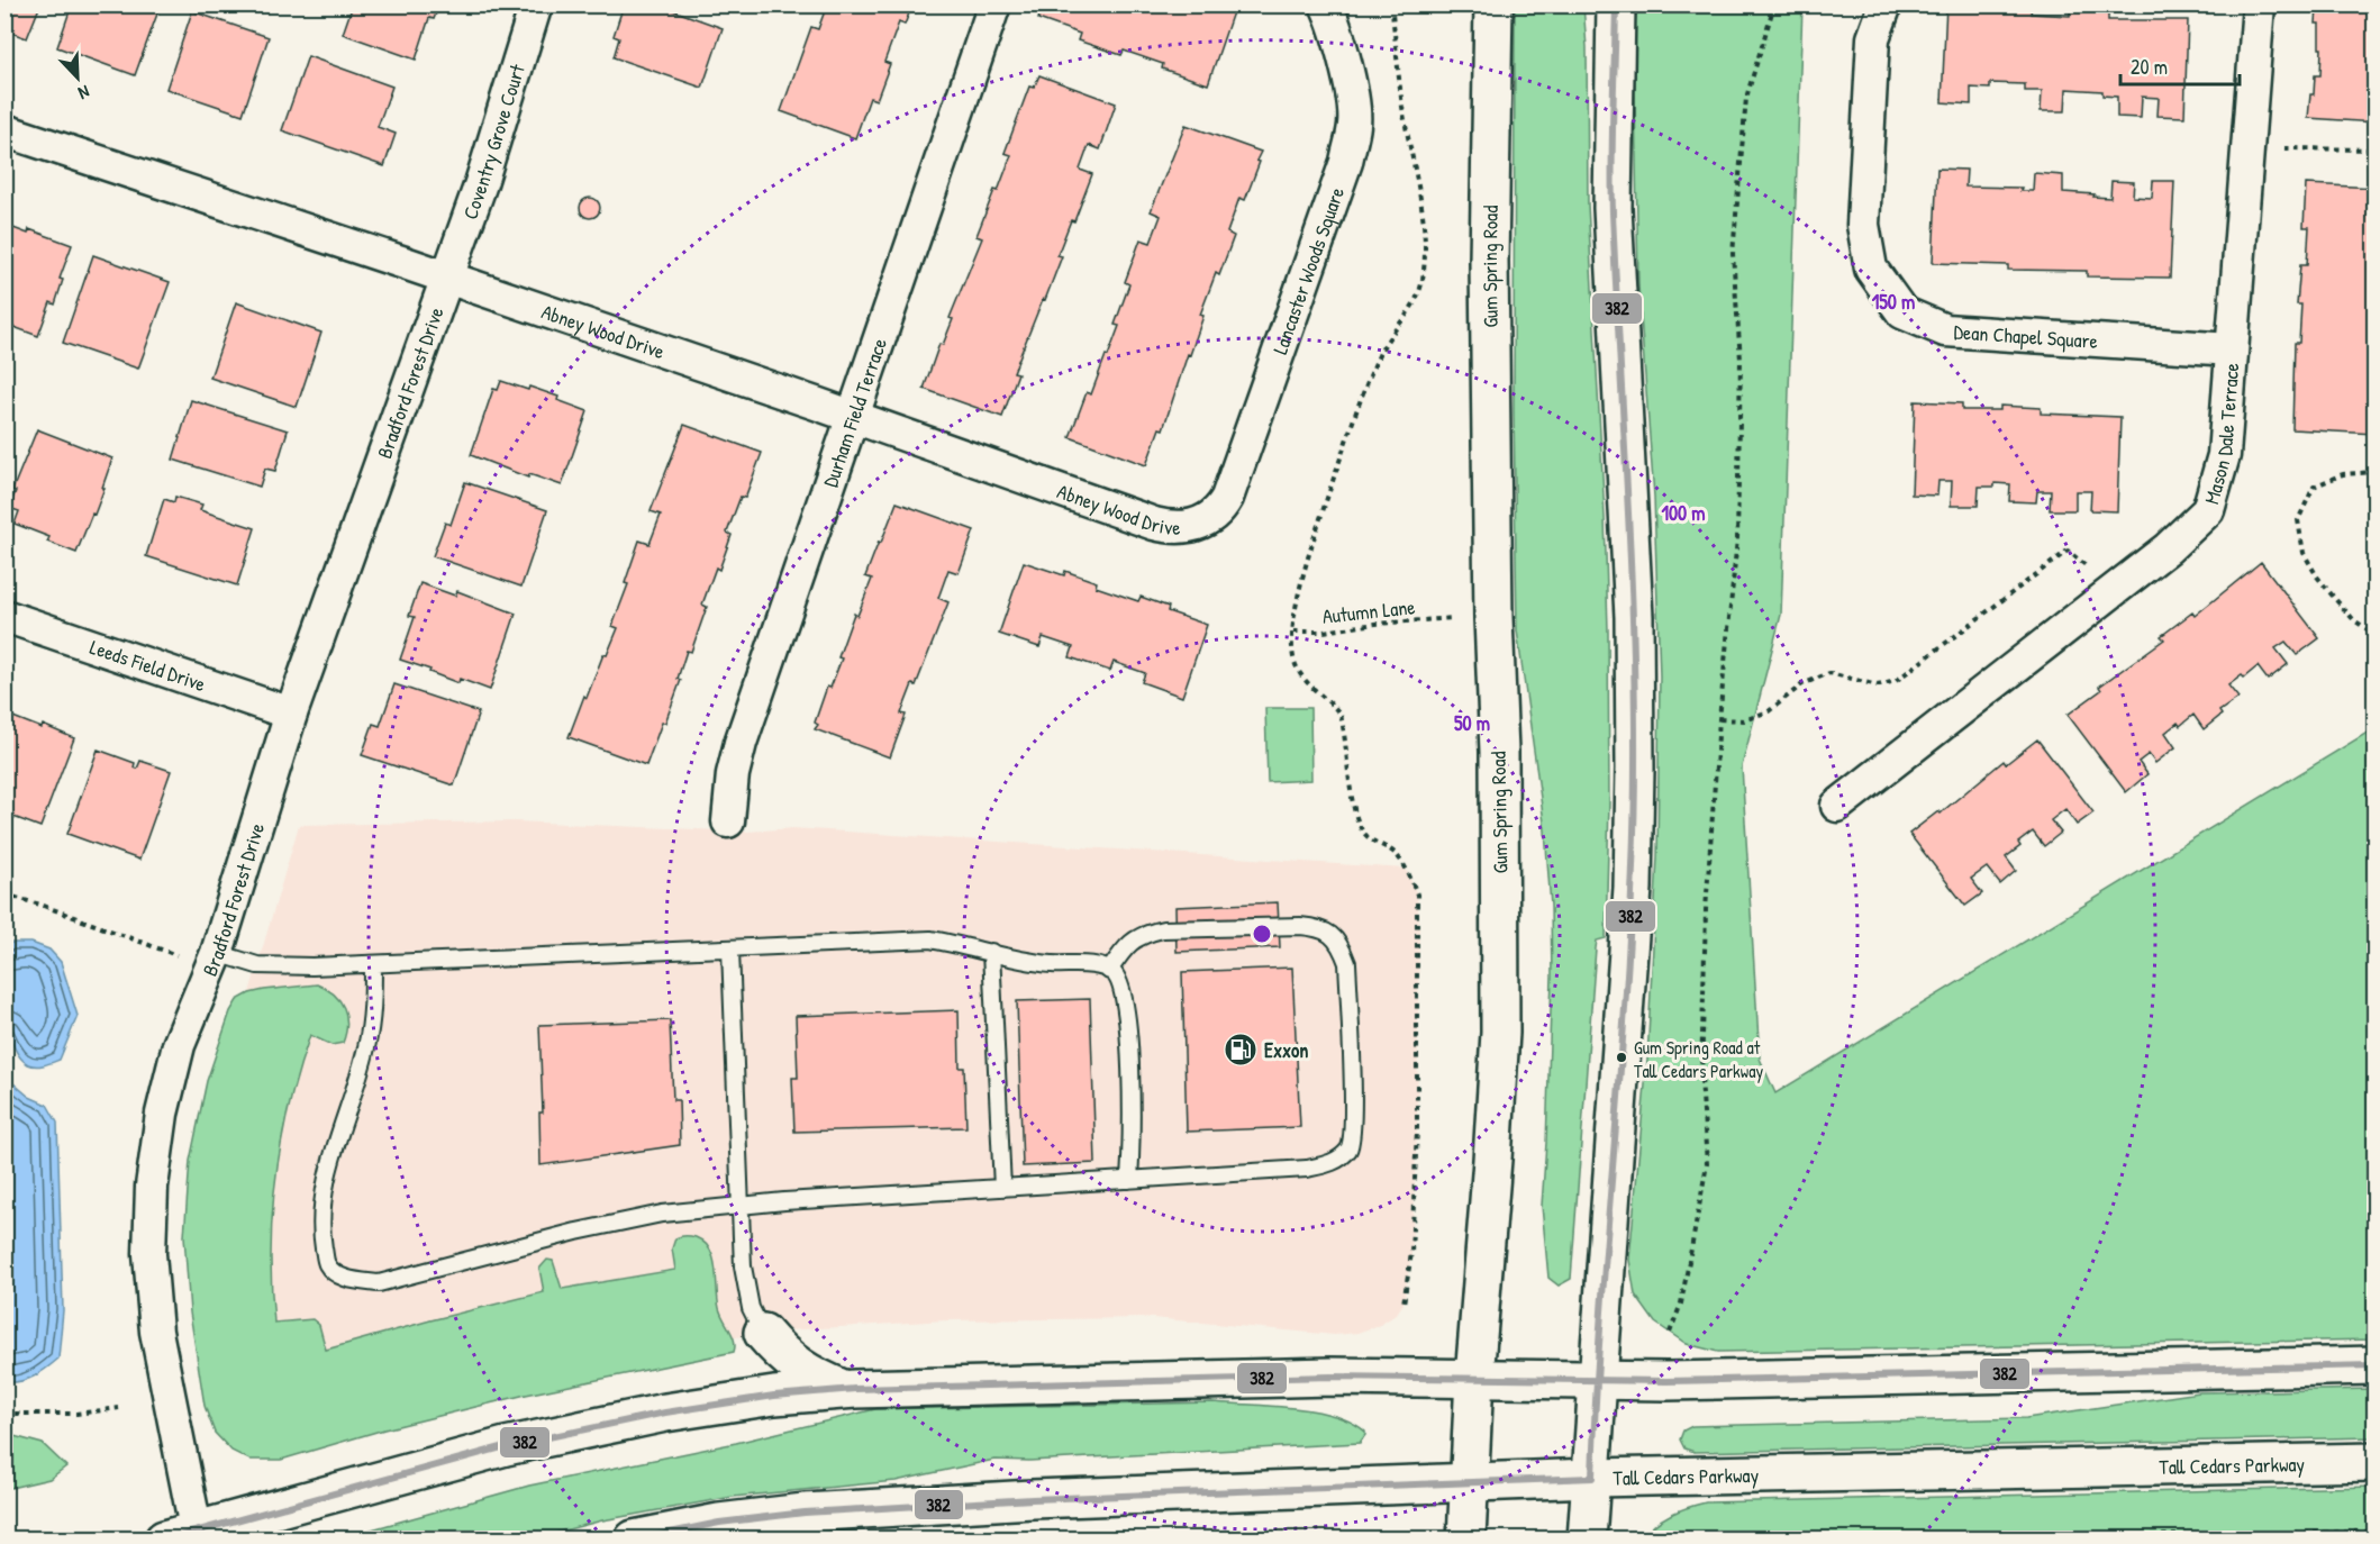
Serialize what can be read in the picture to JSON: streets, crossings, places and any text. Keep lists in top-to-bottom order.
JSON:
{
  "streets": {
    "main road": ["Gum Spring Road", "Tall Cedars Parkway"],
    "street": [
      "Coventry Grove Court",
      "Lancaster Woods Square",
      "Abney Wood Drive",
      "Dean Chapel Square",
      "Bradford Forest Drive",
      "Durham Field Terrace",
      "Mason Dale Terrace",
      "Leeds Field Drive"
    ],
    "path": ["Autumn Lane"]
  },
  "crossings": [
    ["Coventry Grove Court", "Abney Wood Drive"],
    ["Coventry Grove Court", "Bradford Forest Drive"],
    ["Gum Spring Road", "Tall Cedars Parkway"],
    ["Lancaster Woods Square", "Abney Wood Drive"],
    ["Abney Wood Drive", "Bradford Forest Drive"],
    ["Abney Wood Drive", "Durham Field Terrace"],
    ["Dean Chapel Square", "Mason Dale Terrace"],
    ["Bradford Forest Drive", "Leeds Field Drive"]
  ],
  "places": {
    "fuel station": ["Exxon"],
    "other": ["Gum Spring Road at Tall Cedars Parkway"]
  },
  "lines": ["transit line 382"],
  "scale_bar": "20 m",
  "north": "bottom right",
  "rings": ["150 m", "100 m", "50 m"]
}
